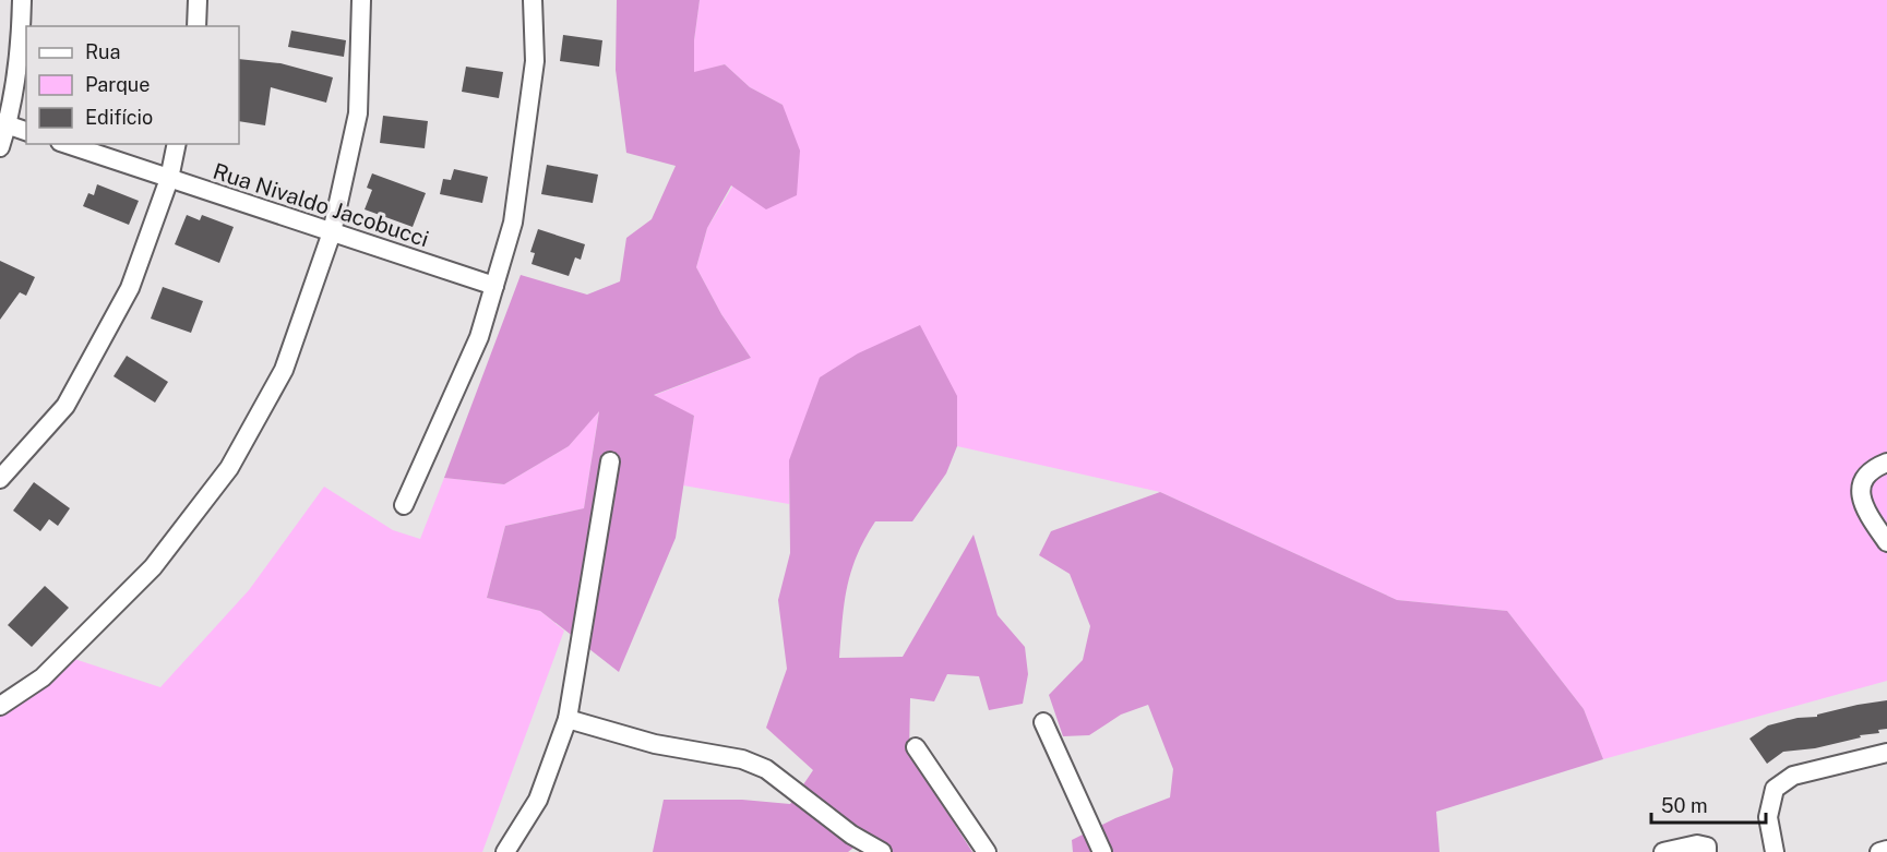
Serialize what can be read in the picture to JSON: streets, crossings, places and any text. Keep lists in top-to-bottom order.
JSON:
{
  "streets": {
    "street": ["Rua Nivaldo Jacobucci"]
  },
  "legend": ["Rua", "Parque", "Edifício"],
  "scale_bar": "50 m"
}
